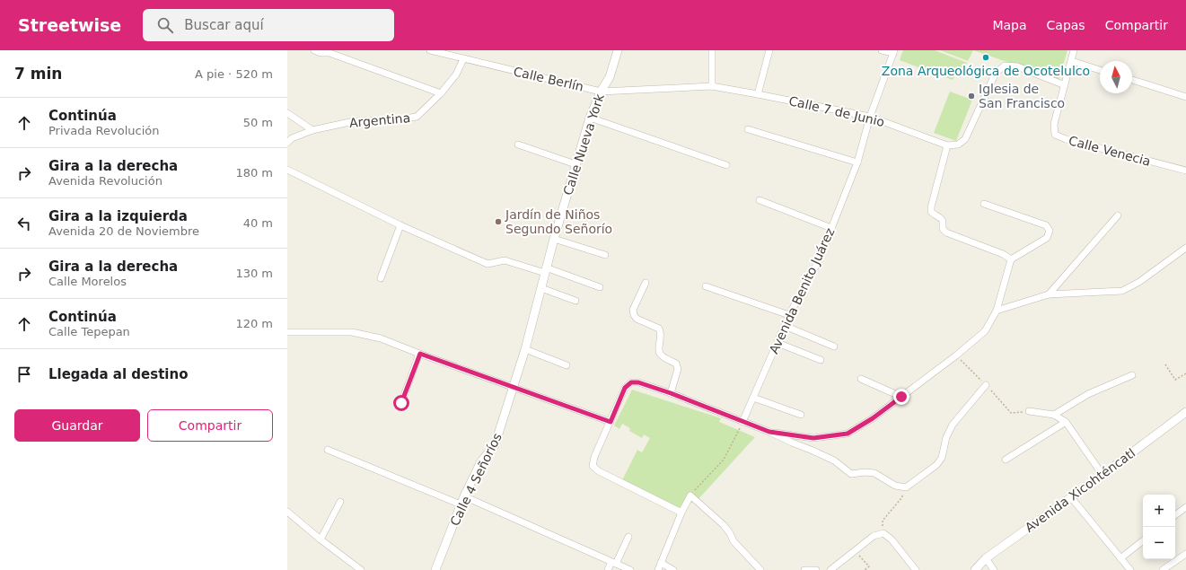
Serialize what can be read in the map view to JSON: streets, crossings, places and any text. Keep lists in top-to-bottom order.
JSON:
{
  "streets": {
    "street": [
      "Calle Berlín",
      "Calle 7 de Junio",
      "Argentina",
      "Calle Nueva York",
      "Calle Venecia",
      "Avenida Benito Juárez",
      "Calle 4 Señoríos",
      "Avenida Xicohténcatl"
    ]
  },
  "crossings": [
    ["Calle Berlín", "Calle 7 de Junio"],
    ["Calle Berlín", "Argentina"],
    ["Calle Berlín", "Calle Nueva York"],
    ["Calle 7 de Junio", "Calle Venecia"],
    ["Calle 7 de Junio", "Avenida Benito Juárez"],
    ["Calle Nueva York", "Calle 4 Señoríos"]
  ],
  "places": ["Zona Arqueológica de Ocotelulco", "Iglesia de San Francisco", "Jardín de Niños Segundo Señorío"],
  "north": "top",
  "page": {
    "header": "Streetwise",
    "search": "Buscar aquí",
    "nav": ["Mapa", "Capas", "Compartir"],
    "heading": ["7 min", "A pie · 520 m"],
    "list": [
      ["Continúa", "Privada Revolución", "50 m"],
      ["Gira a la derecha", "Avenida Revolución", "180 m"],
      ["Gira a la izquierda", "Avenida 20 de Noviembre", "40 m"],
      ["Gira a la derecha", "Calle Morelos", "130 m"],
      ["Continúa", "Calle Tepepan", "120 m"],
      "Llegada al destino"
    ],
    "buttons": ["Guardar", "Compartir"],
    "map_buttons": ["+", "−"]
  }
}
